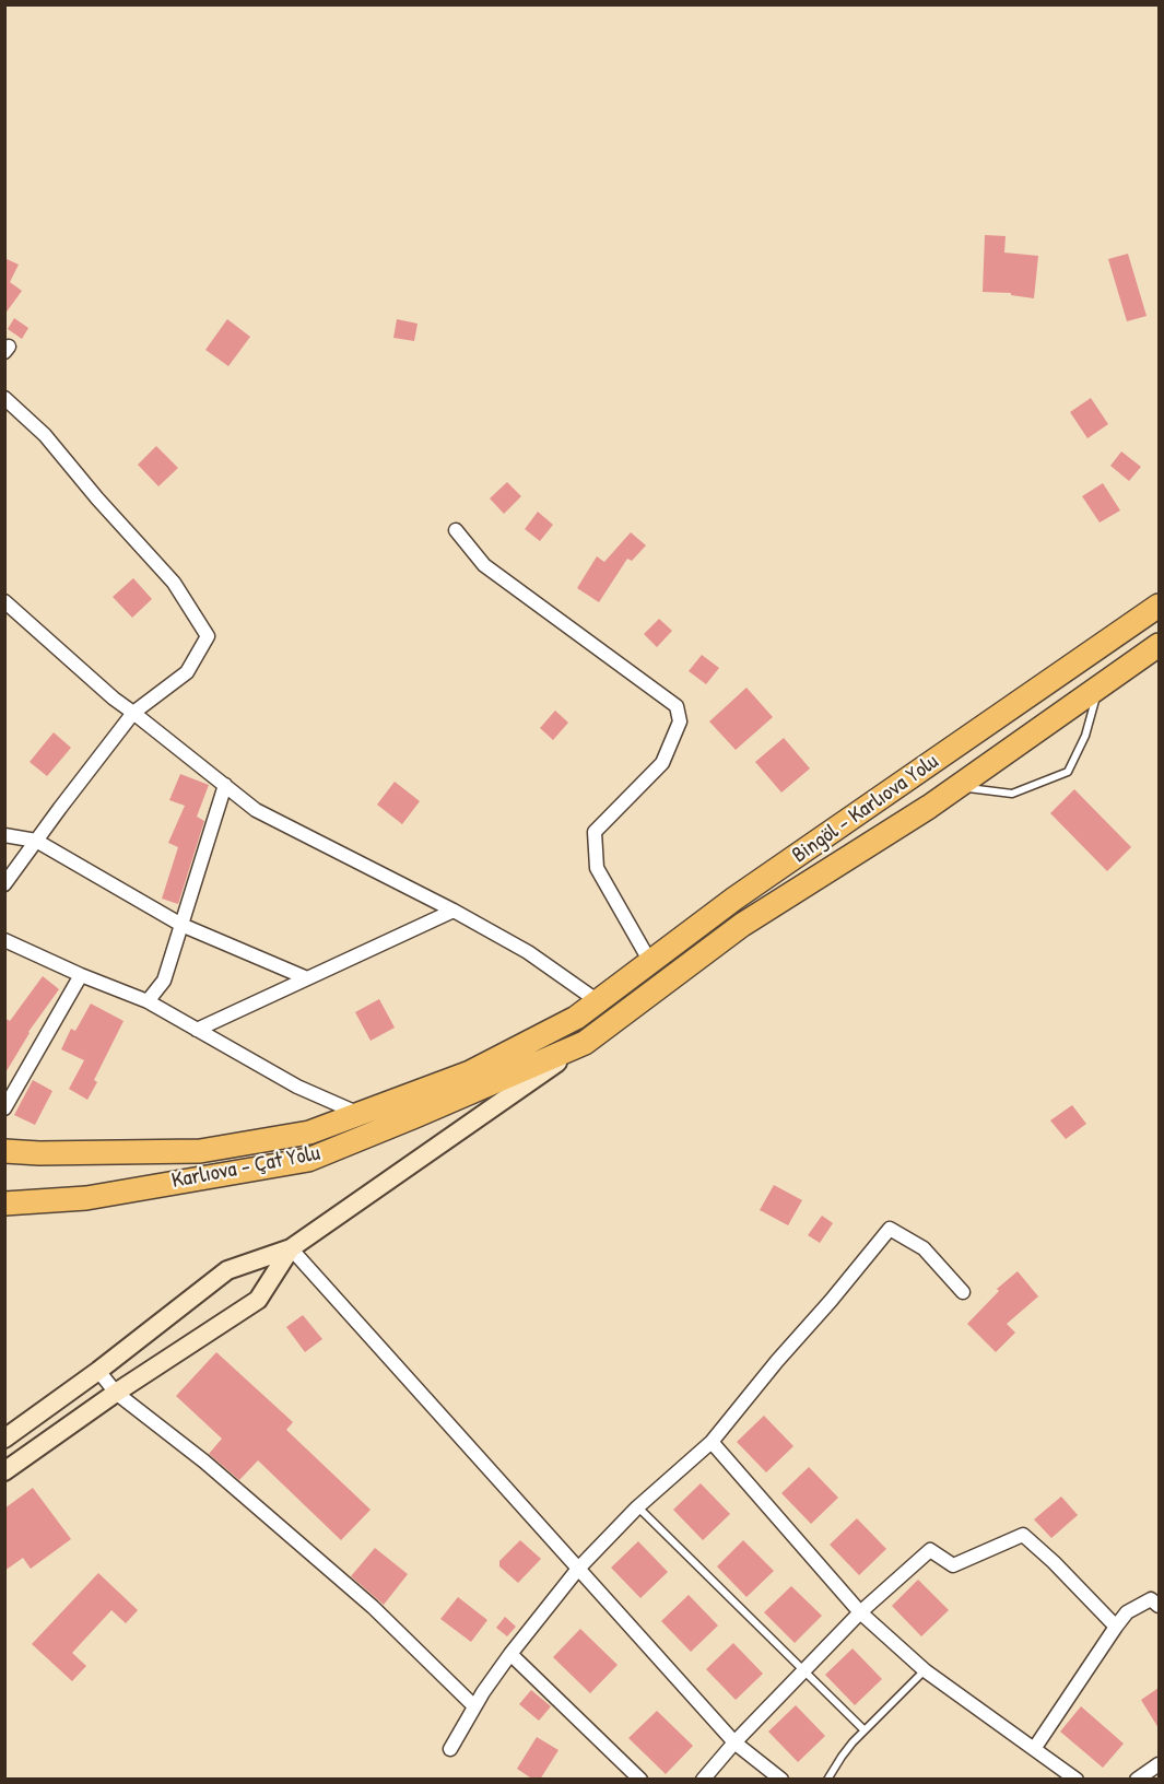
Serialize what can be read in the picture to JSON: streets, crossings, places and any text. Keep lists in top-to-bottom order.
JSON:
{
  "streets": {
    "highway": ["Bingöl - Karlıova Yolu", "Karlıova - Çat Yolu"]
  },
  "crossings": [
    ["Bingöl - Karlıova Yolu", "Karlıova - Çat Yolu"]
  ]
}
